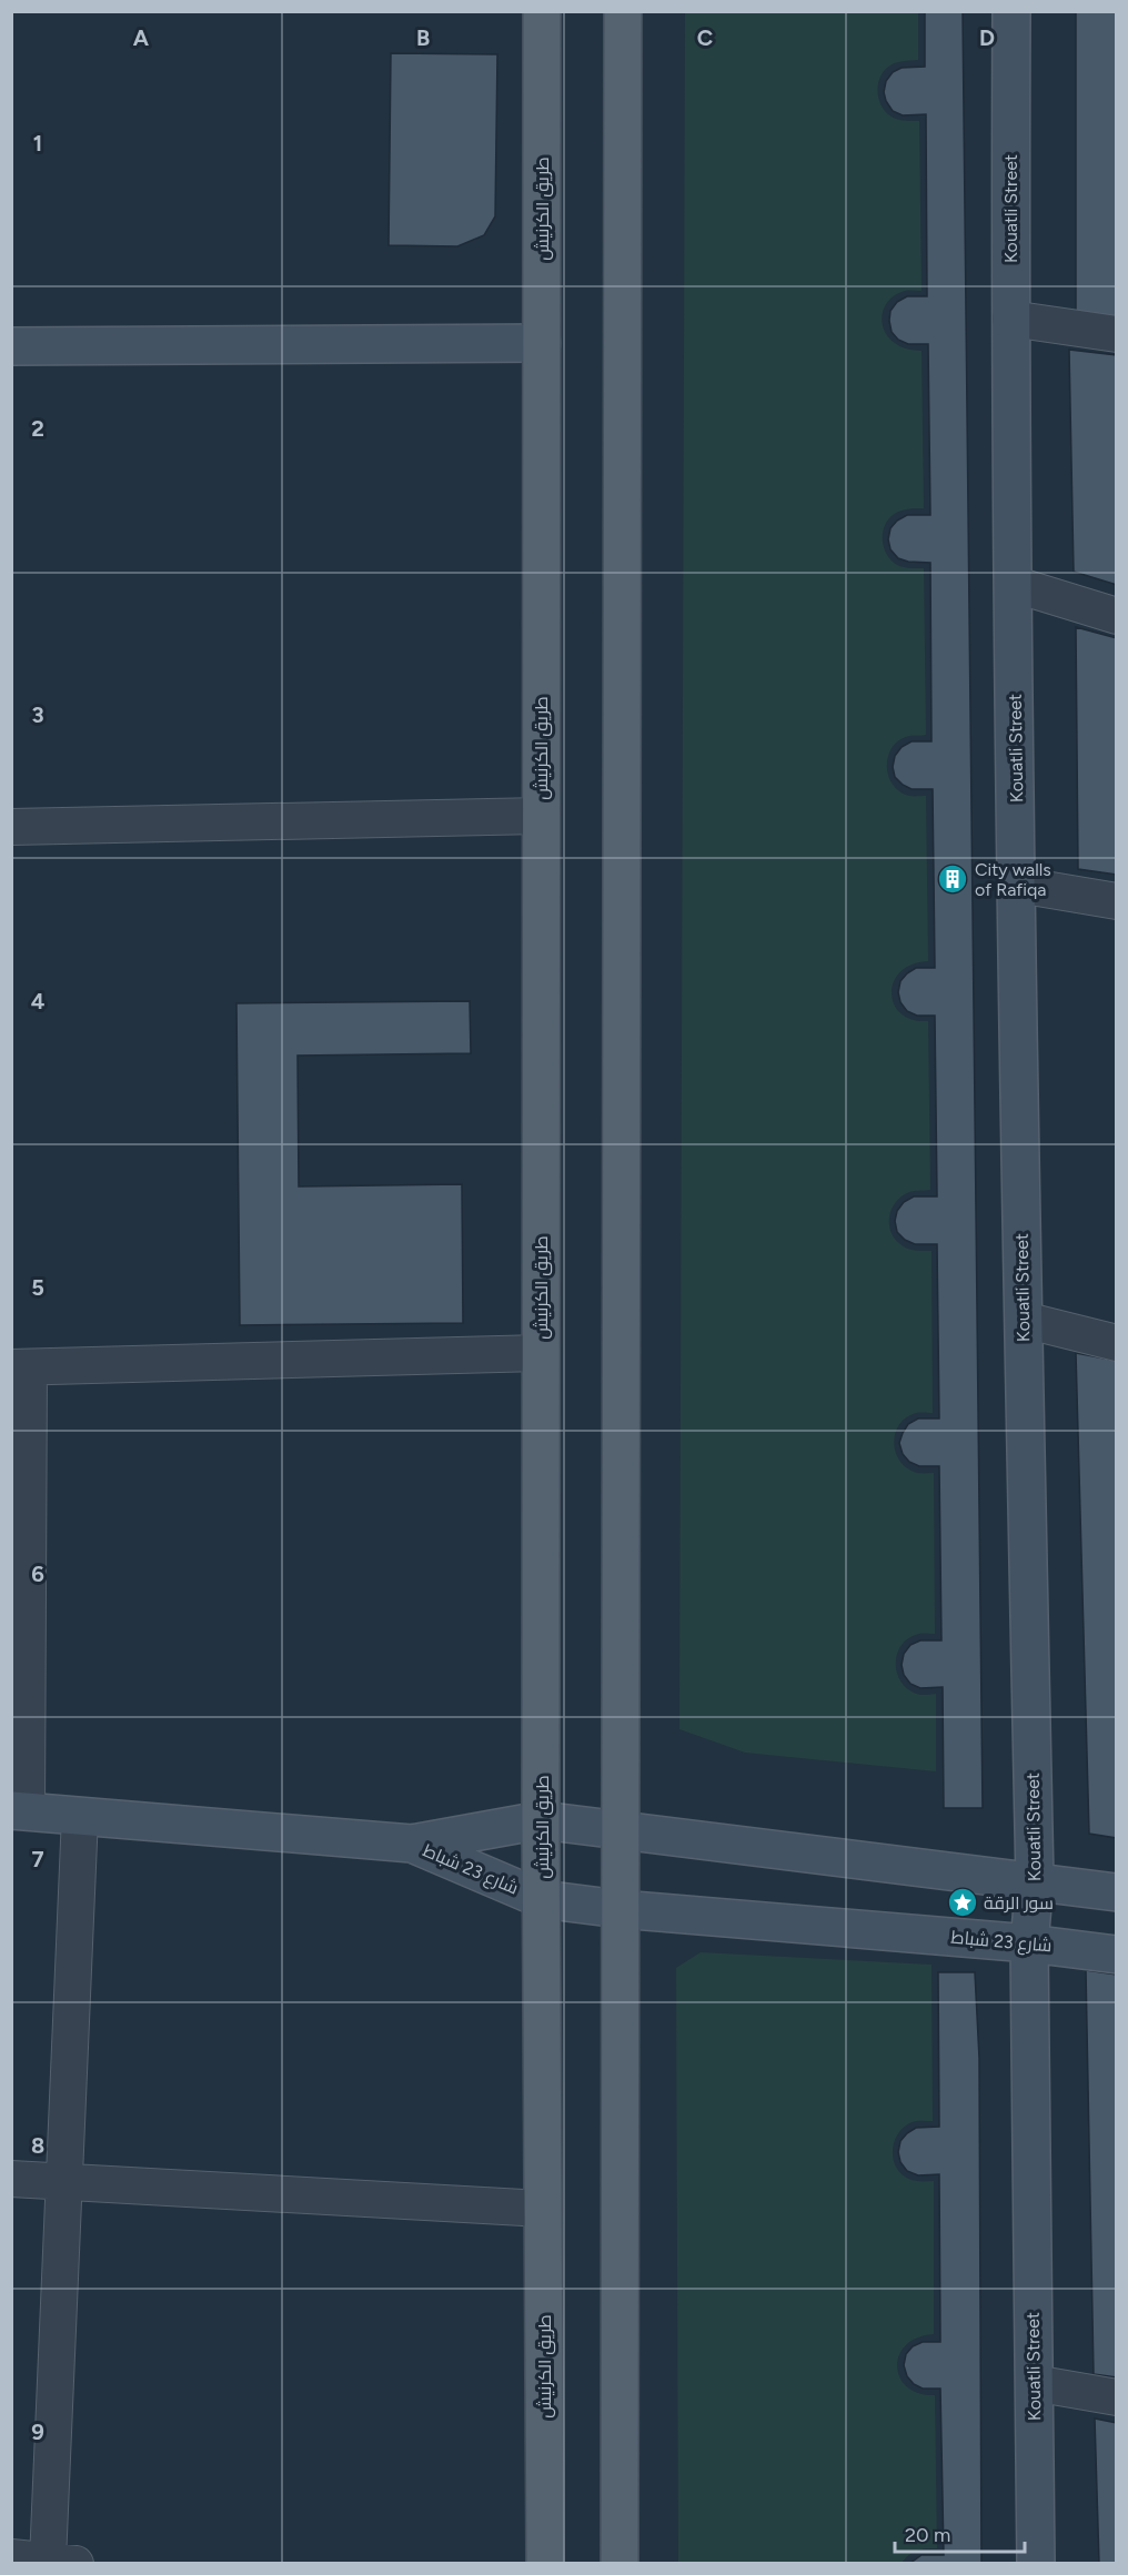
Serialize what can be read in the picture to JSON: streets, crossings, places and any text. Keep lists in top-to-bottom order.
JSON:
{
  "streets": {
    "main road": ["طريق الكرنيش"],
    "street": ["Kouatli Street", "شارع 23 شباط"]
  },
  "crossings": [
    ["طريق الكرنيش", "شارع 23 شباط"],
    ["Kouatli Street", "شارع 23 شباط"]
  ],
  "places": {
    "building": ["City walls of Rafiqa"],
    "place": ["سور الرقة"]
  },
  "scale_bar": "20 m",
  "grid": {
    "columns": [
      "A",
      "B",
      "C",
      "D"
    ],
    "rows": [
      "1",
      "2",
      "3",
      "4",
      "5",
      "6",
      "7",
      "8",
      "9"
    ]
  }
}
